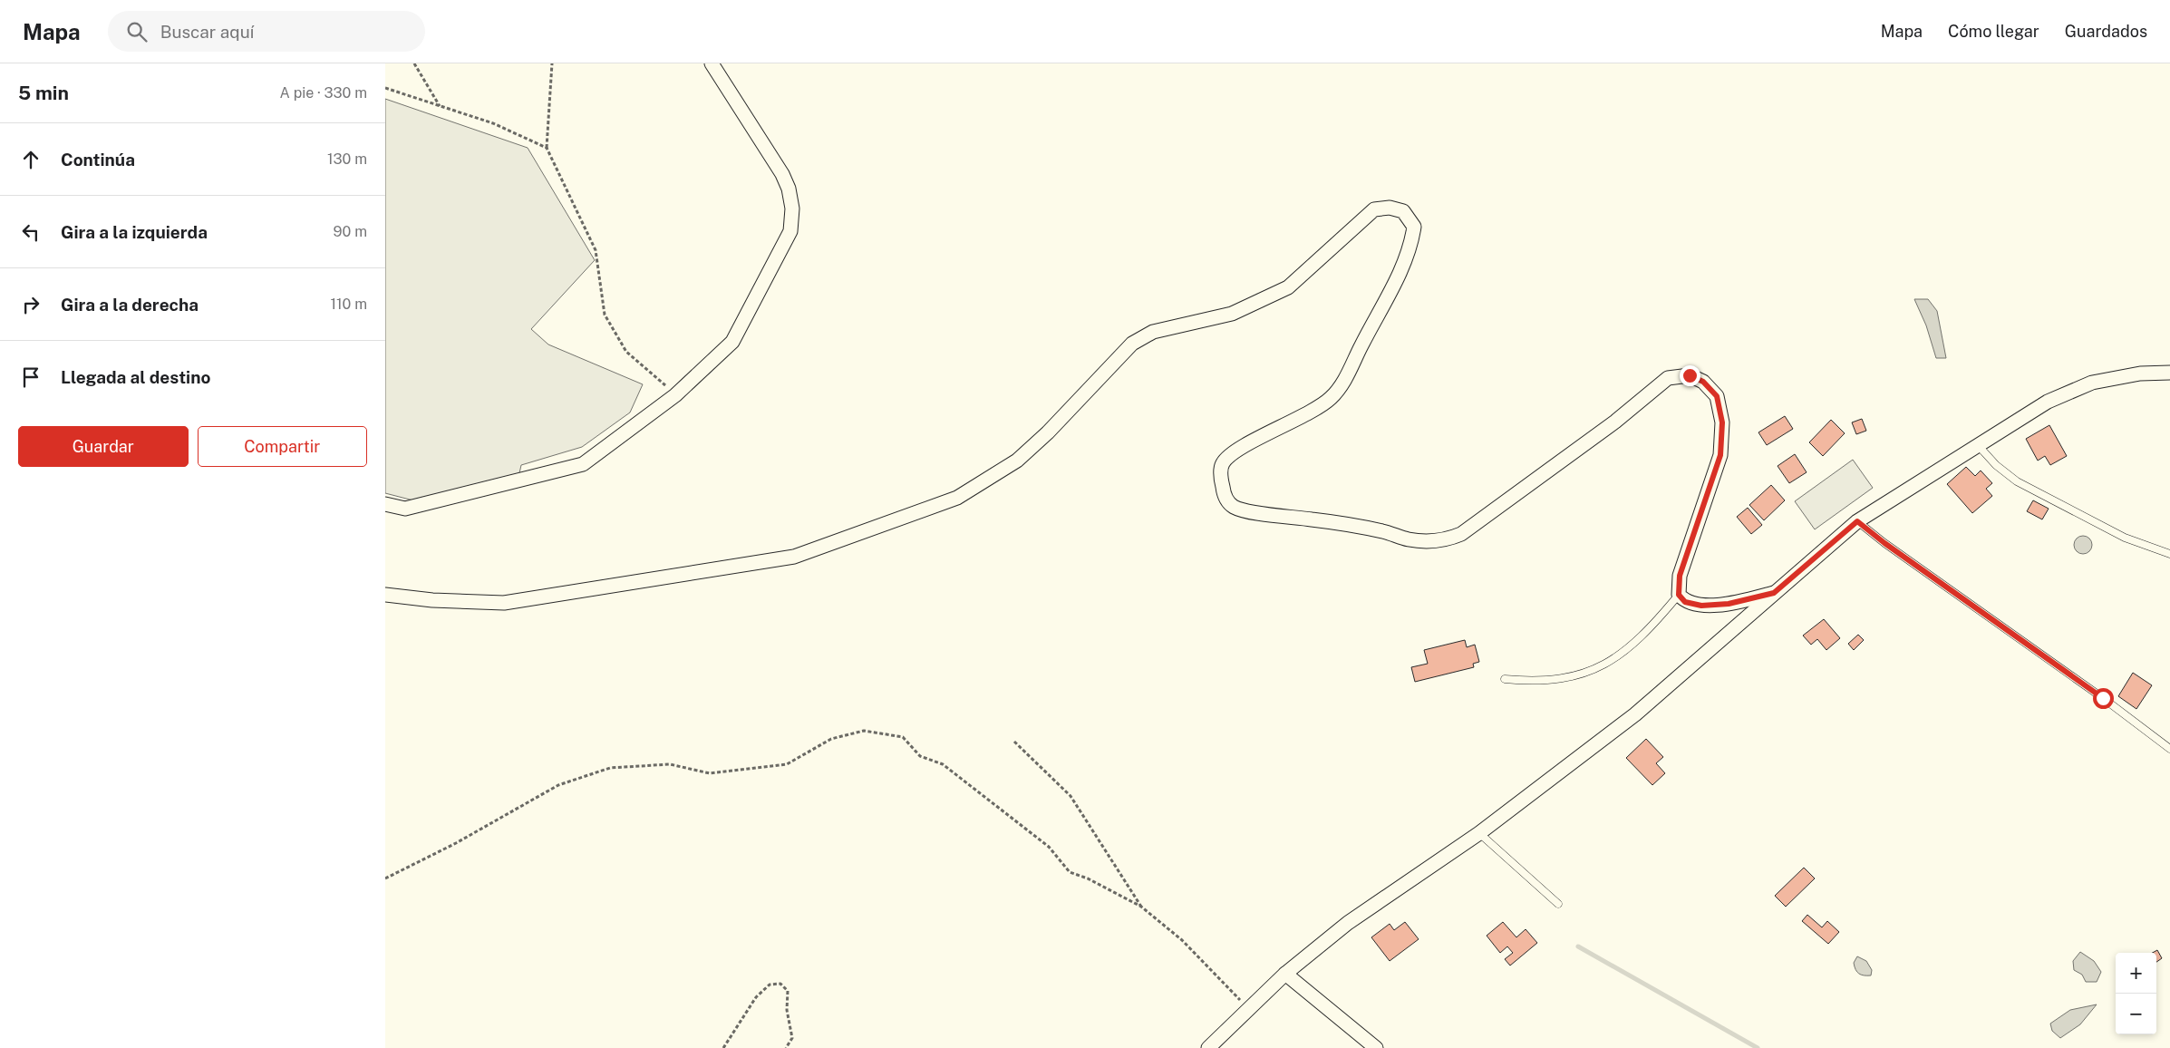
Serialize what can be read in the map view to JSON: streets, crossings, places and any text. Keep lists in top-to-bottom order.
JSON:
{
  "page": {
    "header": "Mapa",
    "search": "Buscar aquí",
    "nav": ["Mapa", "Cómo llegar", "Guardados"],
    "heading": ["5 min", "A pie · 330 m"],
    "list": [
      ["Continúa", "130 m"],
      ["Gira a la izquierda", "90 m"],
      ["Gira a la derecha", "110 m"],
      "Llegada al destino"
    ],
    "buttons": ["Guardar", "Compartir"],
    "map_buttons": ["+", "−"]
  }
}
